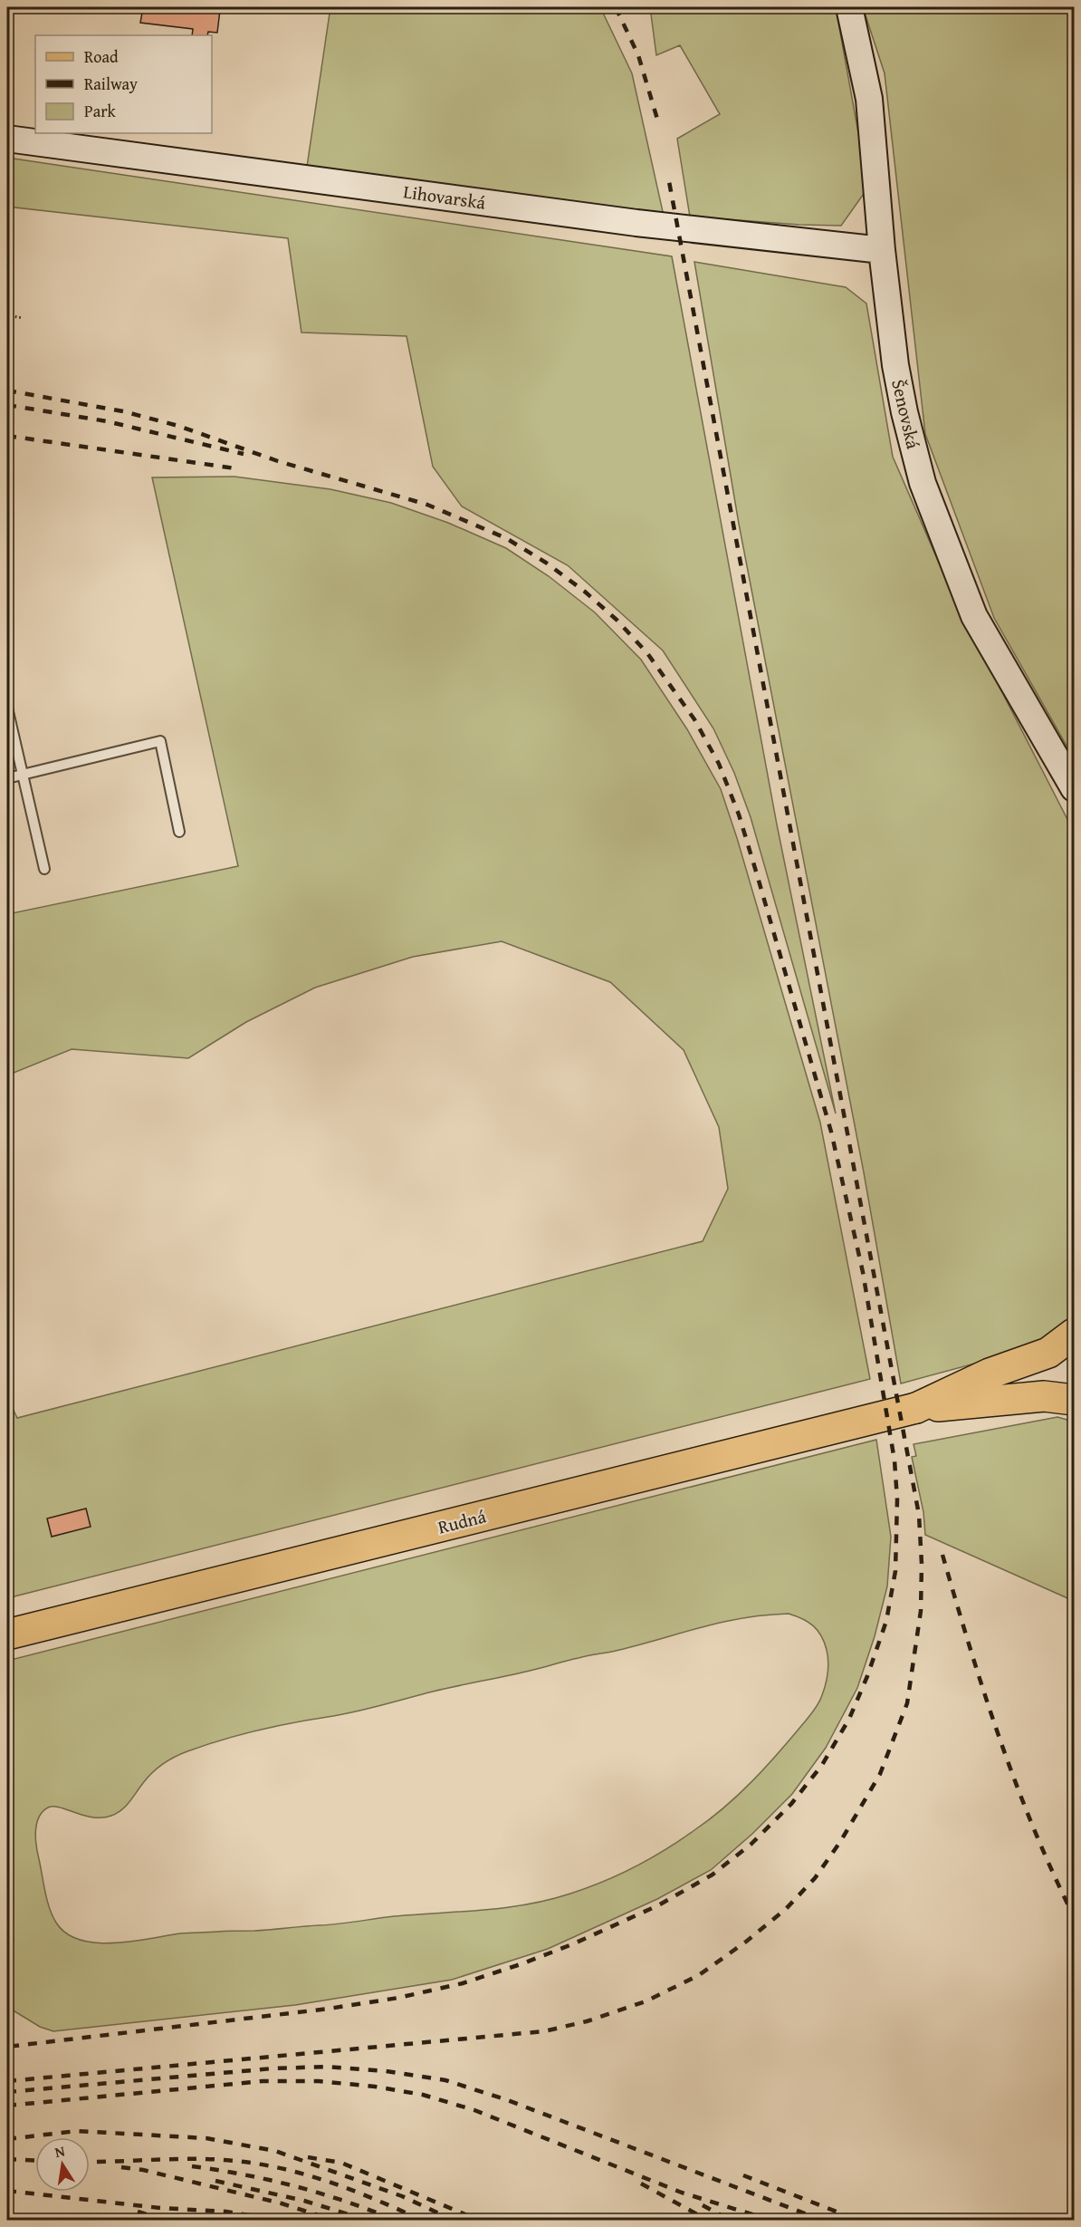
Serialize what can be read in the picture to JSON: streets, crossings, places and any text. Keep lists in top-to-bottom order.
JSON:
{
  "streets": {
    "main road": ["Rudná"],
    "street": ["Lihovarská", "Šenovská"]
  },
  "crossings": [
    ["Lihovarská", "Šenovská"]
  ],
  "legend": ["Road", "Railway", "Park"],
  "north": "top"
}
